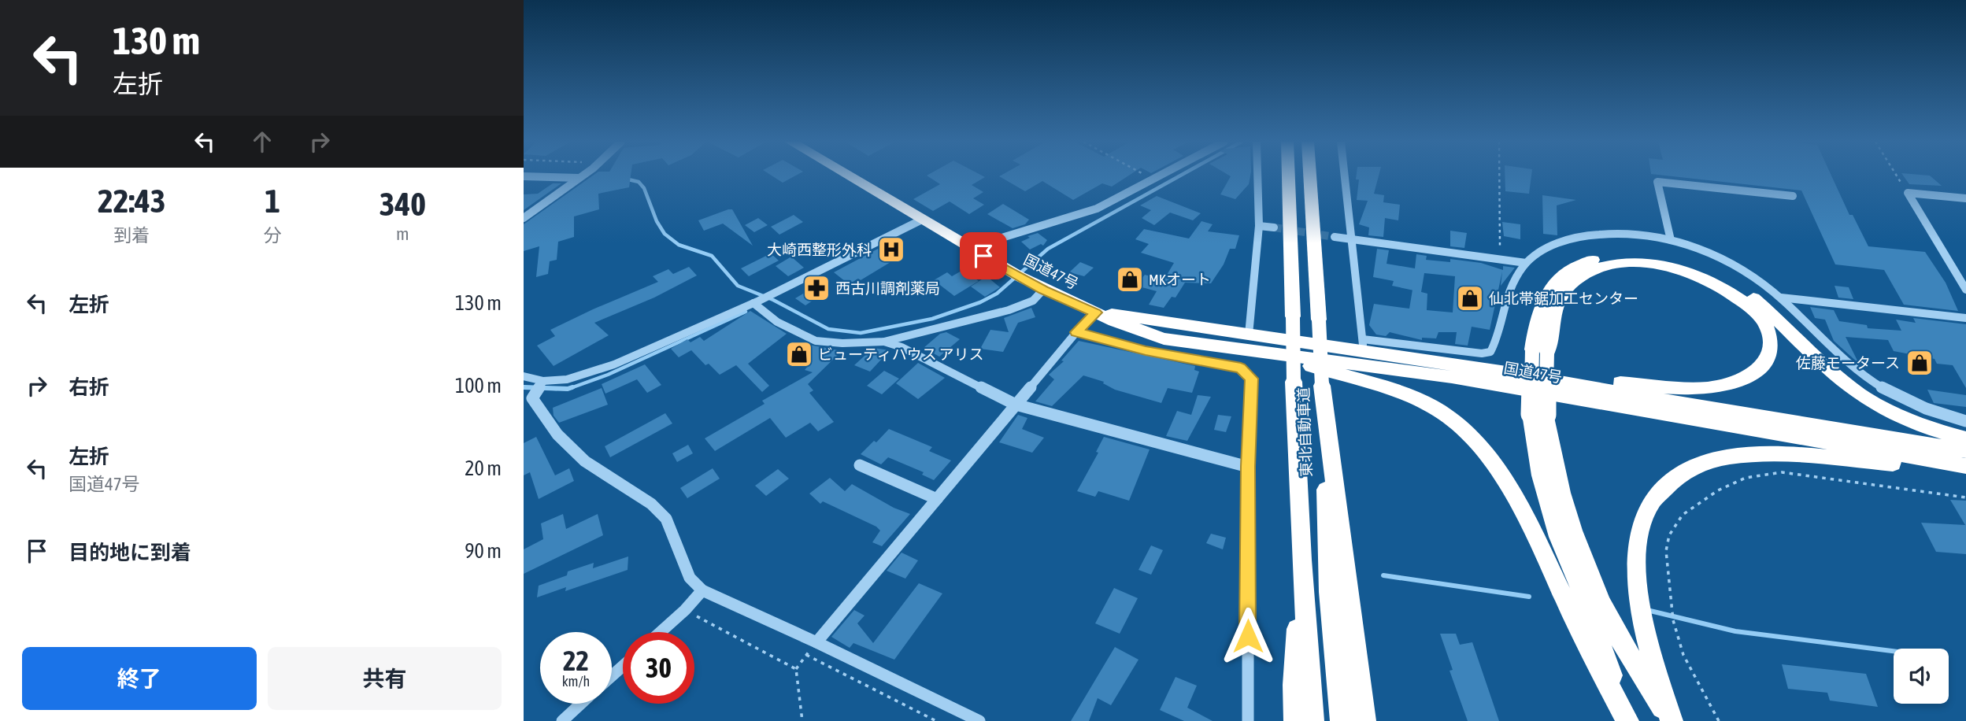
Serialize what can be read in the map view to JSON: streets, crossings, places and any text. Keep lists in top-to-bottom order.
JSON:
{
  "streets": {
    "highway": ["国道47号", "東北自動車道"]
  },
  "places": {
    "hospital": ["大崎西整形外科"],
    "shop": [
      "MKオート",
      "仙北帯鋸加工センター",
      "ビューティハウス アリス",
      "佐藤モータース"
    ],
    "pharmacy": ["西古川調剤薬局"]
  },
  "page": {
    "turn": ["130 m", "左折"],
    "eta": [
      "22:43",
      "到着",
      "1",
      "分",
      "340",
      "m"
    ],
    "list": [
      {
        "name": "左折",
        "value": "130 m"
      },
      {
        "name": "右折",
        "value": "100 m"
      },
      {
        "name": "左折",
        "note": "国道47号",
        "value": "20 m"
      },
      {
        "name": "目的地に到着",
        "value": "90 m"
      }
    ],
    "speed": "22 km/h",
    "limit": "30",
    "buttons": ["終了", "共有"]
  }
}
